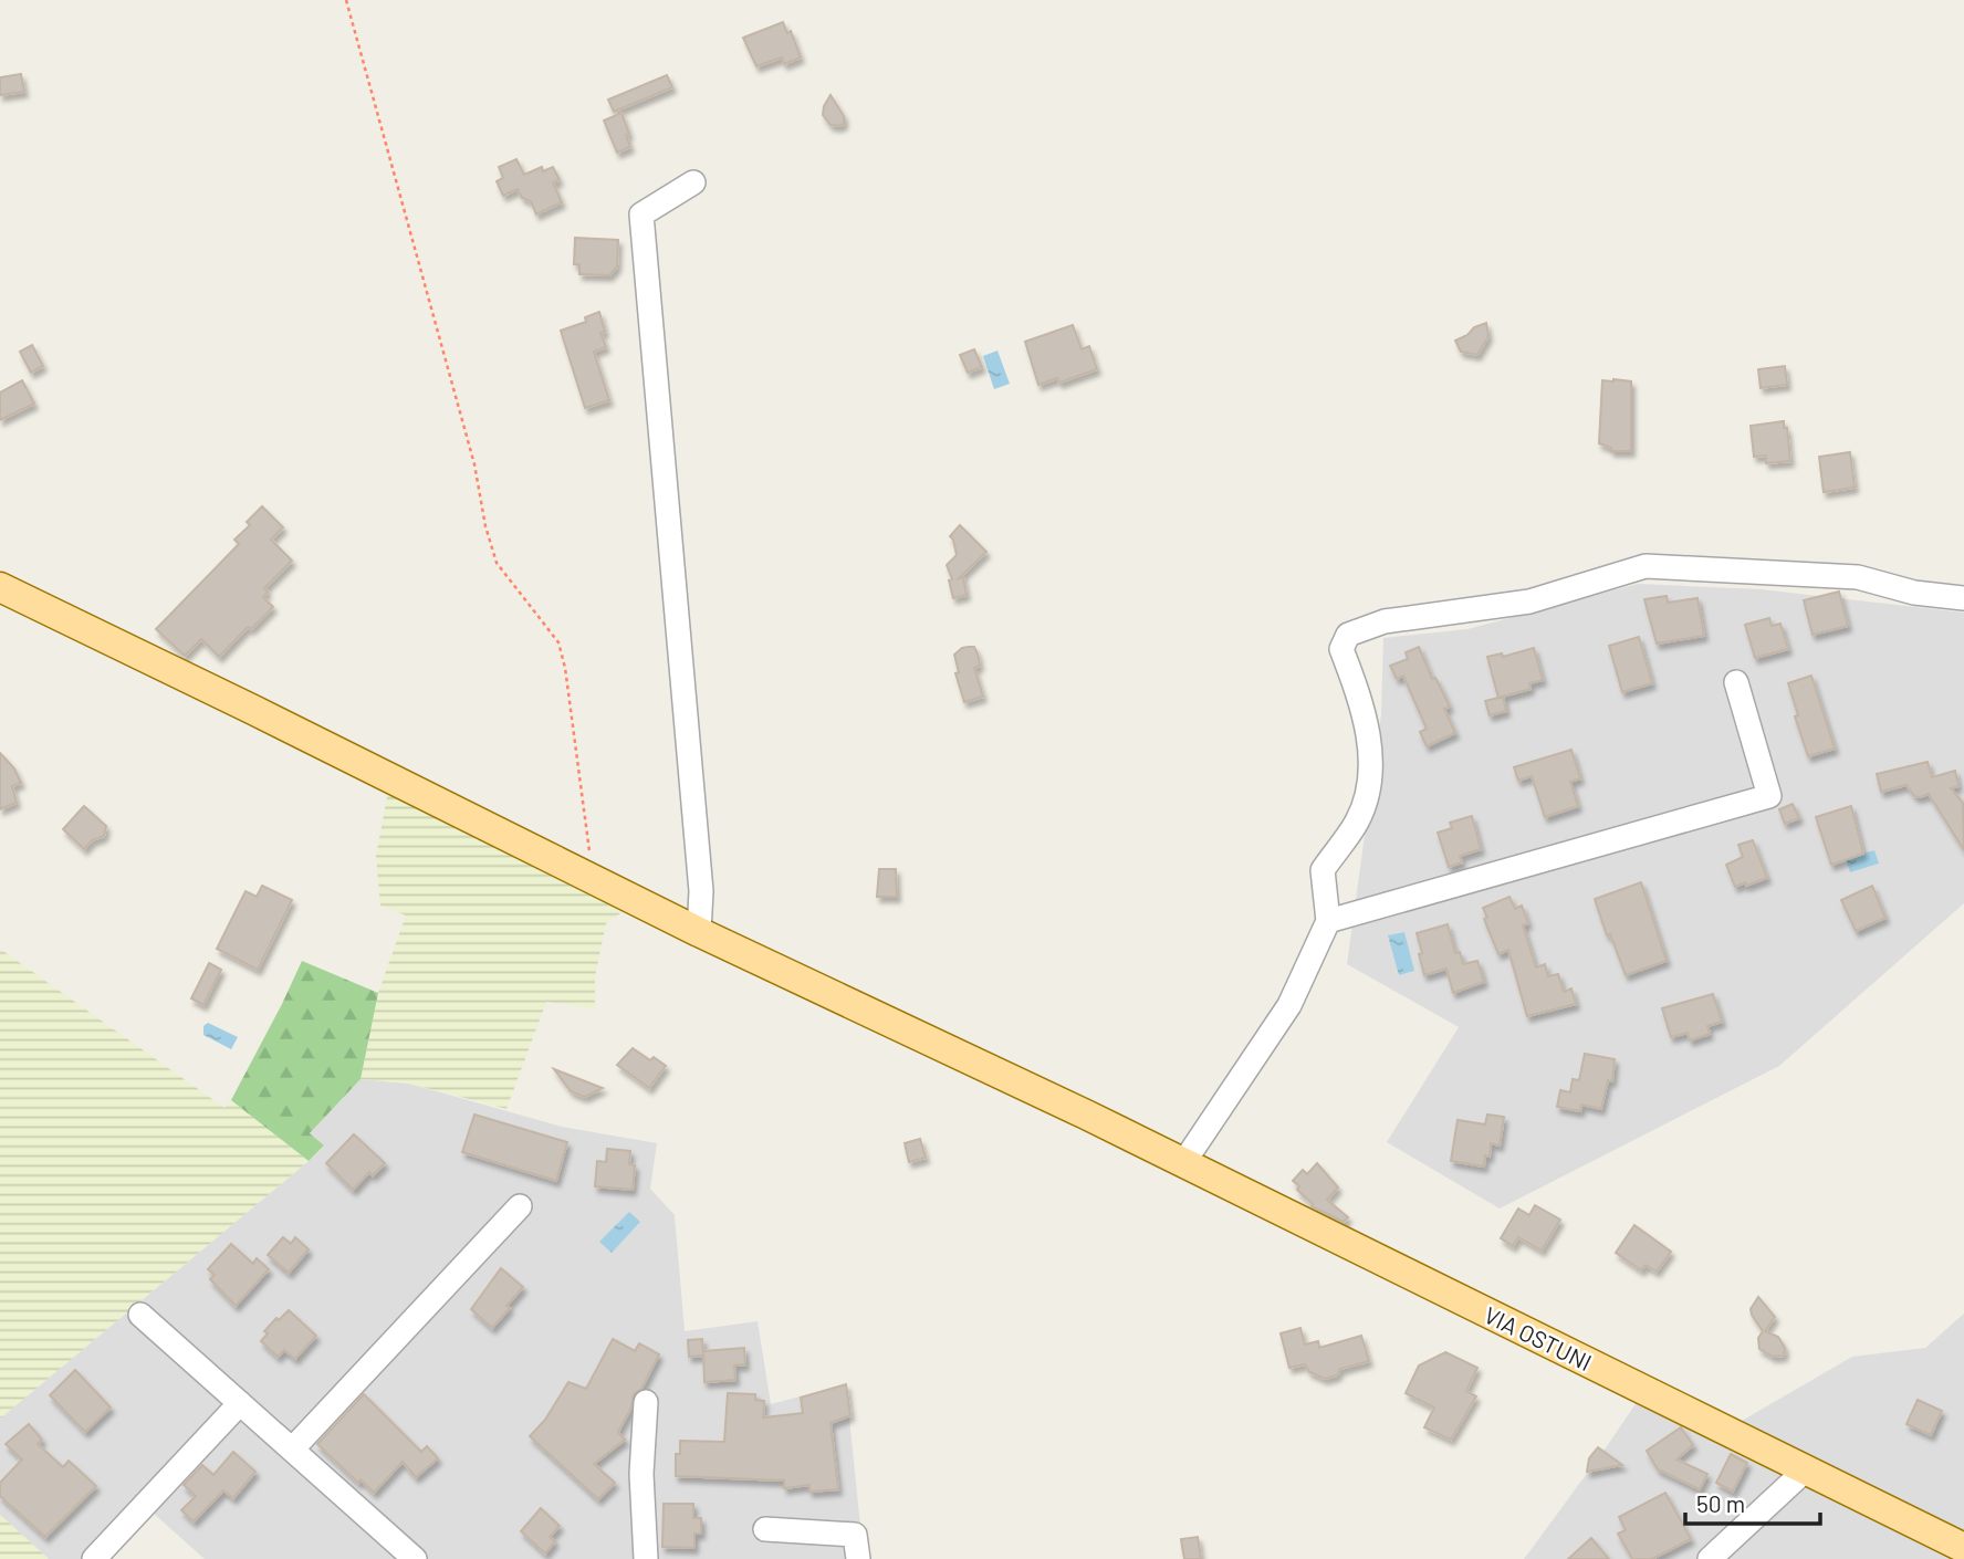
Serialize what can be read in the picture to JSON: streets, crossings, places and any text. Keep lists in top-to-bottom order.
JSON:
{
  "streets": {
    "main road": ["VIA OSTUNI"]
  },
  "scale_bar": "50 m"
}
